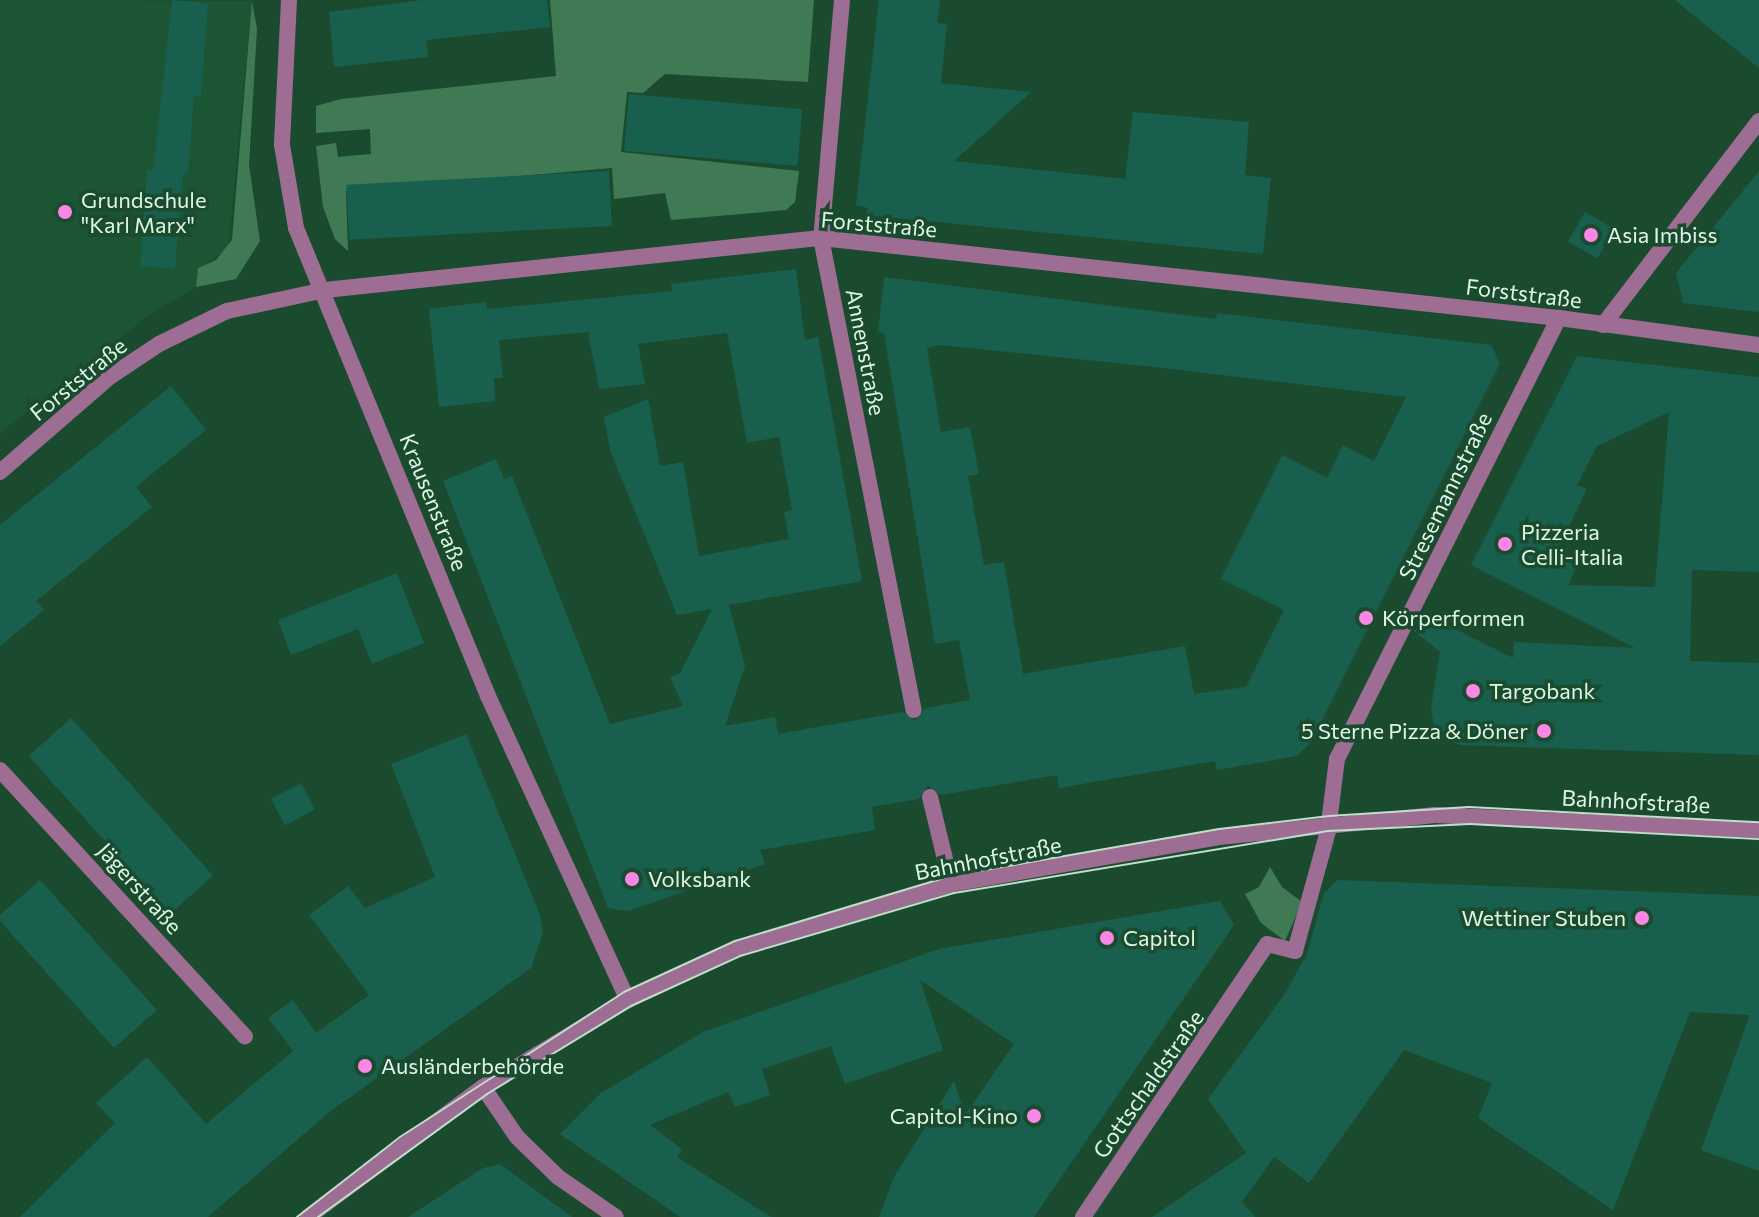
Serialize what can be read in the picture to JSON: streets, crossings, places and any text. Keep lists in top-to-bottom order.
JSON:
{
  "streets": {
    "street": [
      "Forststraße",
      "Annenstraße",
      "Stresemannstraße",
      "Krausenstraße",
      "Bahnhofstraße",
      "Jägerstraße",
      "Gottschaldstraße"
    ]
  },
  "crossings": [
    ["Forststraße", "Annenstraße"],
    ["Forststraße", "Stresemannstraße"],
    ["Forststraße", "Krausenstraße"],
    ["Stresemannstraße", "Bahnhofstraße"],
    ["Stresemannstraße", "Gottschaldstraße"],
    ["Krausenstraße", "Bahnhofstraße"]
  ],
  "places": [
    "Grundschule \"Karl Marx\"",
    "Asia Imbiss",
    "Pizzeria Celli-Italia",
    "Körperformen",
    "Targobank",
    "5 Sterne Pizza & Döner",
    "Volksbank",
    "Wettiner Stuben",
    "Capitol",
    "Ausländerbehörde",
    "Capitol-Kino"
  ]
}
